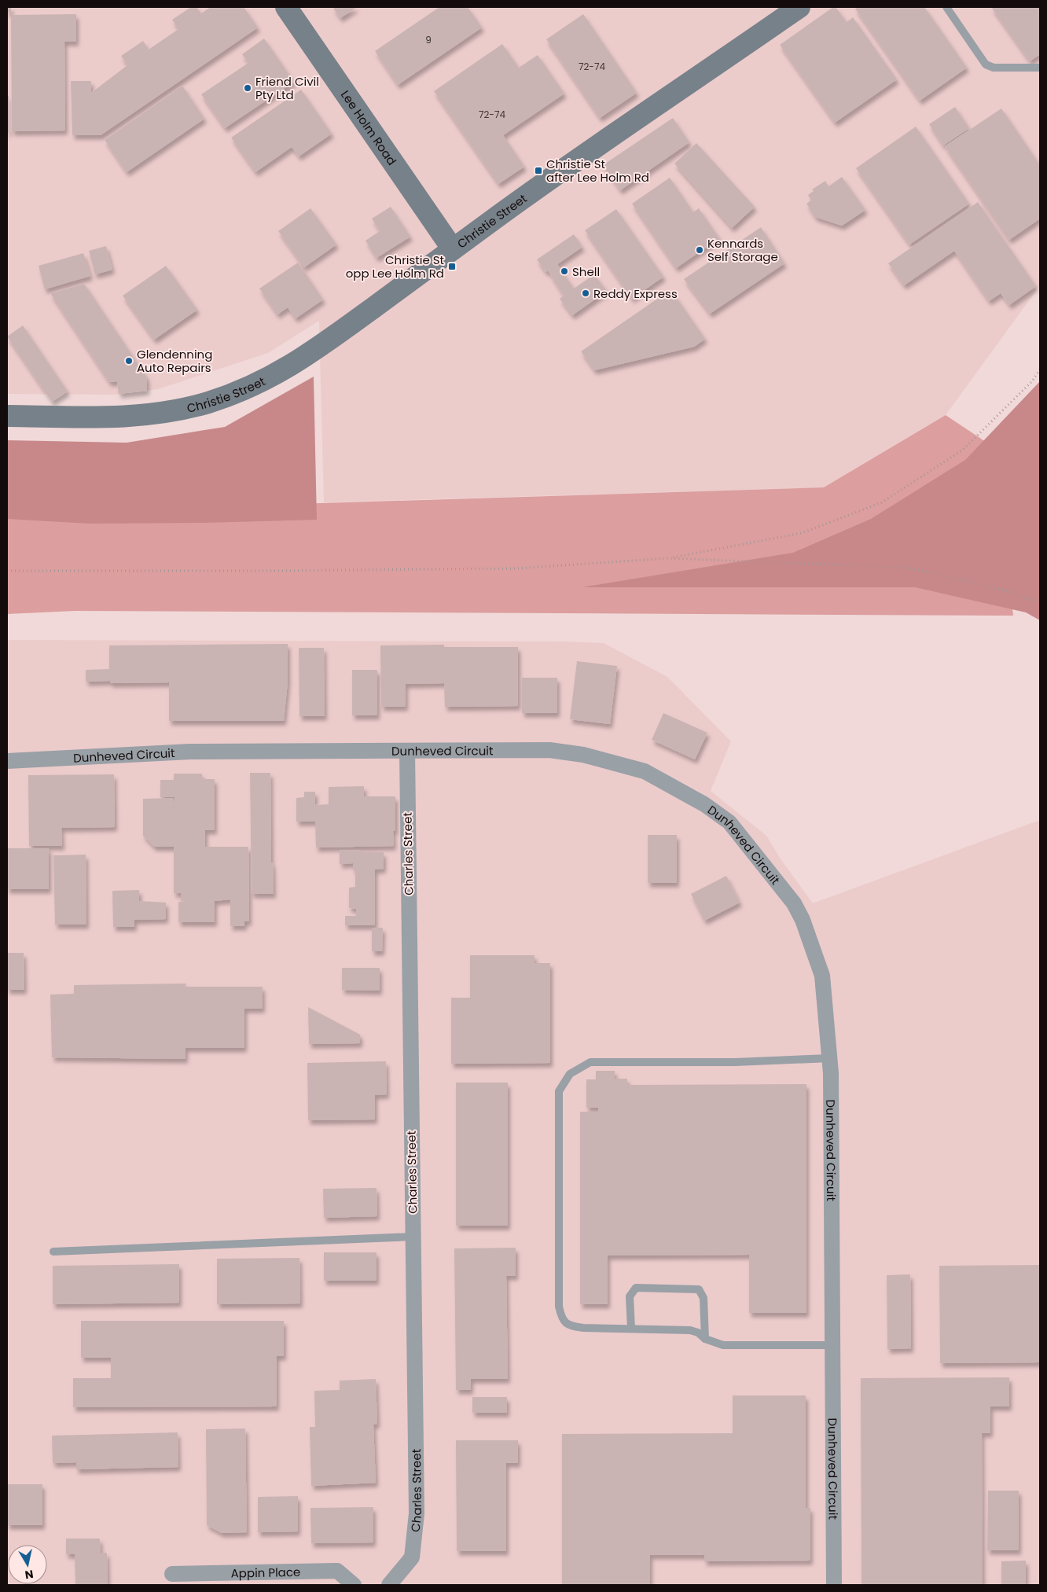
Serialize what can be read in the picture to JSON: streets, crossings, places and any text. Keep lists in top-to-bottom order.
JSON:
{
  "streets": {
    "main road": ["Lee Holm Road", "Christie Street"],
    "street": ["Dunheved Circuit", "Charles Street", "Appin Place"]
  },
  "crossings": [
    ["Lee Holm Road", "Christie Street"],
    ["Dunheved Circuit", "Charles Street"]
  ],
  "places": {
    "other": [
      "Friend Civil Pty Ltd",
      "Kennards Self Storage",
      "Shell",
      "Reddy Express",
      "Glendenning Auto Repairs"
    ],
    "transit": ["Christie St after Lee Holm Rd", "Christie St opp Lee Holm Rd"]
  },
  "house_numbers": ["9", "72-74", "72-74"],
  "north": "bottom"
}
